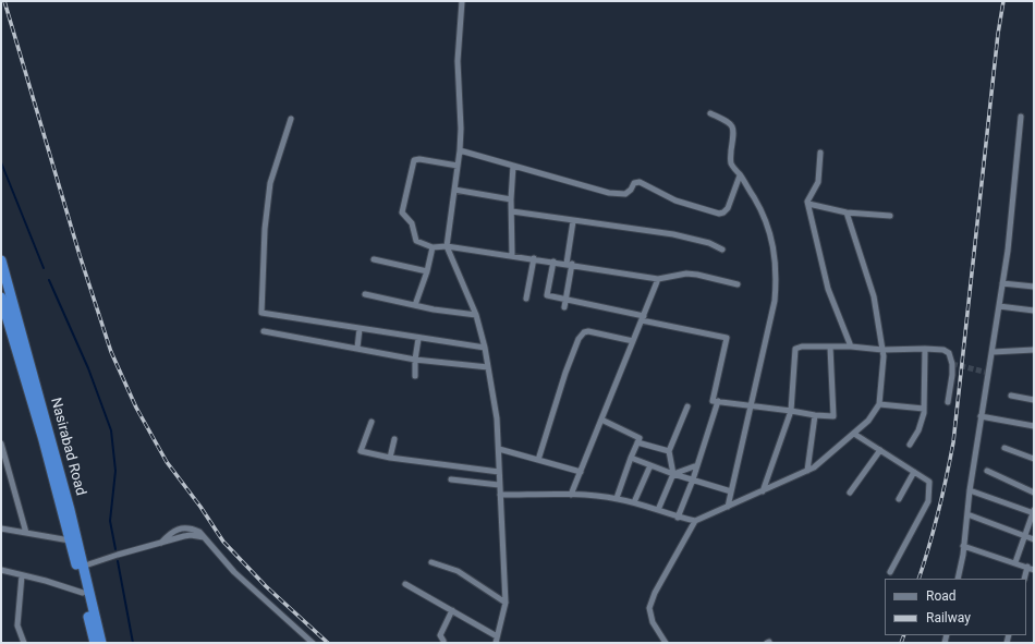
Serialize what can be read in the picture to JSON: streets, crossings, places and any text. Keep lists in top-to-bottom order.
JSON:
{
  "streets": {
    "highway": ["Nasirabad Road"]
  },
  "legend": ["Road", "Railway"]
}
